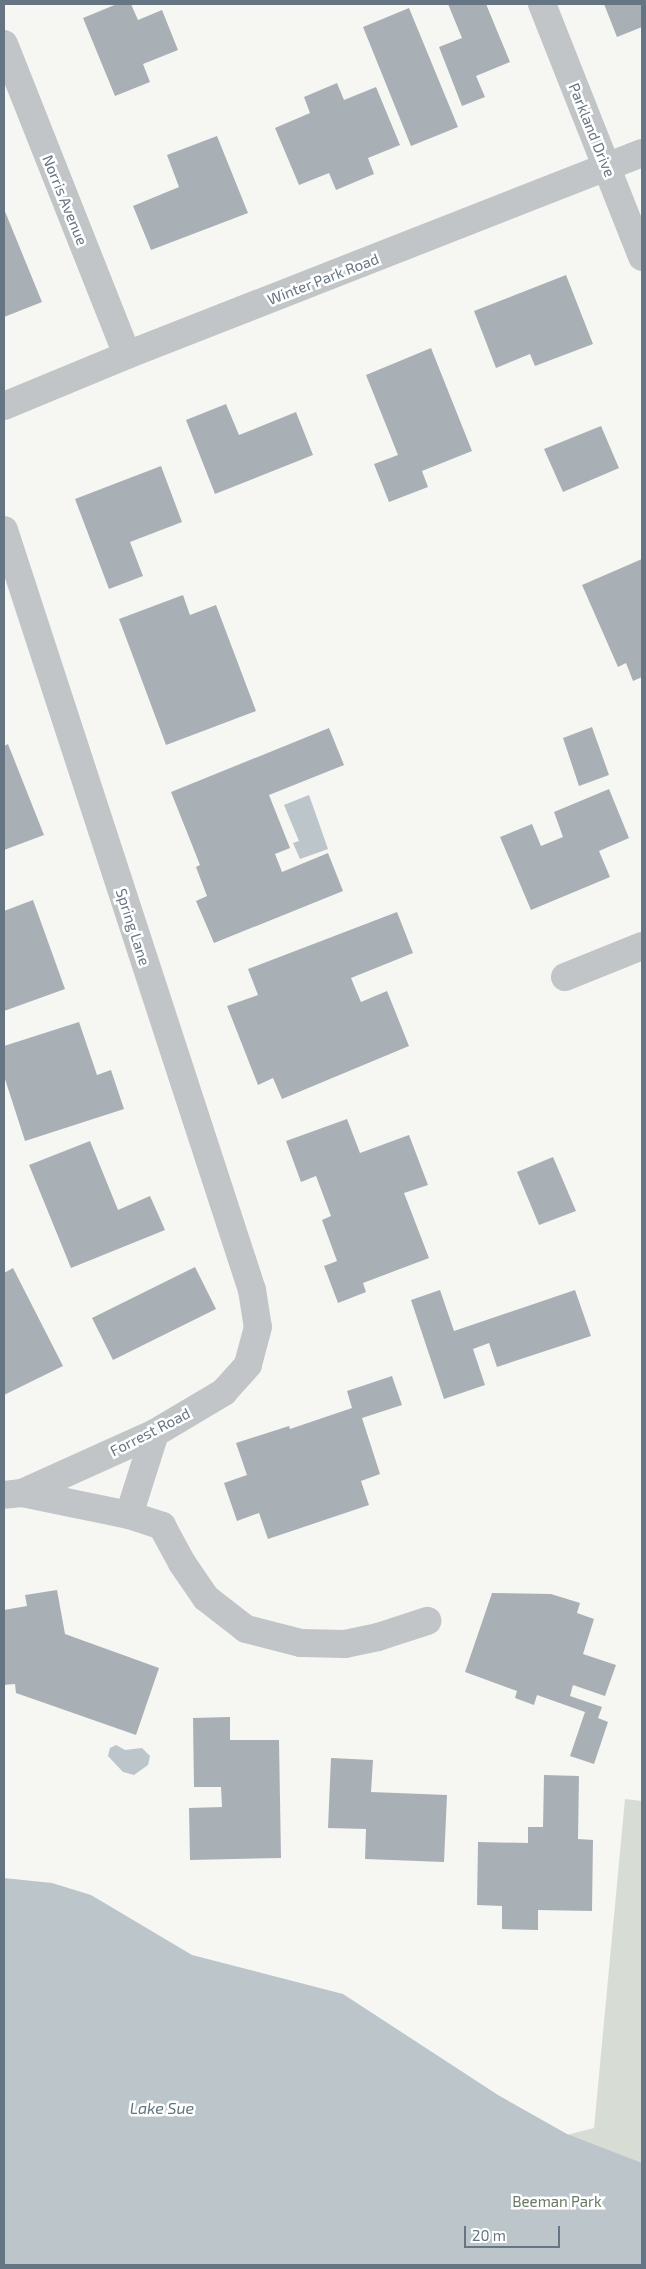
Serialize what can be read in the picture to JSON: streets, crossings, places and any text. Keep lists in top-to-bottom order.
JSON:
{
  "streets": {
    "street": [
      "Parkland Drive",
      "Norris Avenue",
      "Winter Park Road",
      "Spring Lane",
      "Forrest Road"
    ]
  },
  "crossings": [
    ["Parkland Drive", "Winter Park Road"],
    ["Norris Avenue", "Winter Park Road"],
    ["Spring Lane", "Forrest Road"]
  ],
  "water": ["Lake Sue"],
  "parks": ["Beeman Park"],
  "scale_bar": "20 m"
}
